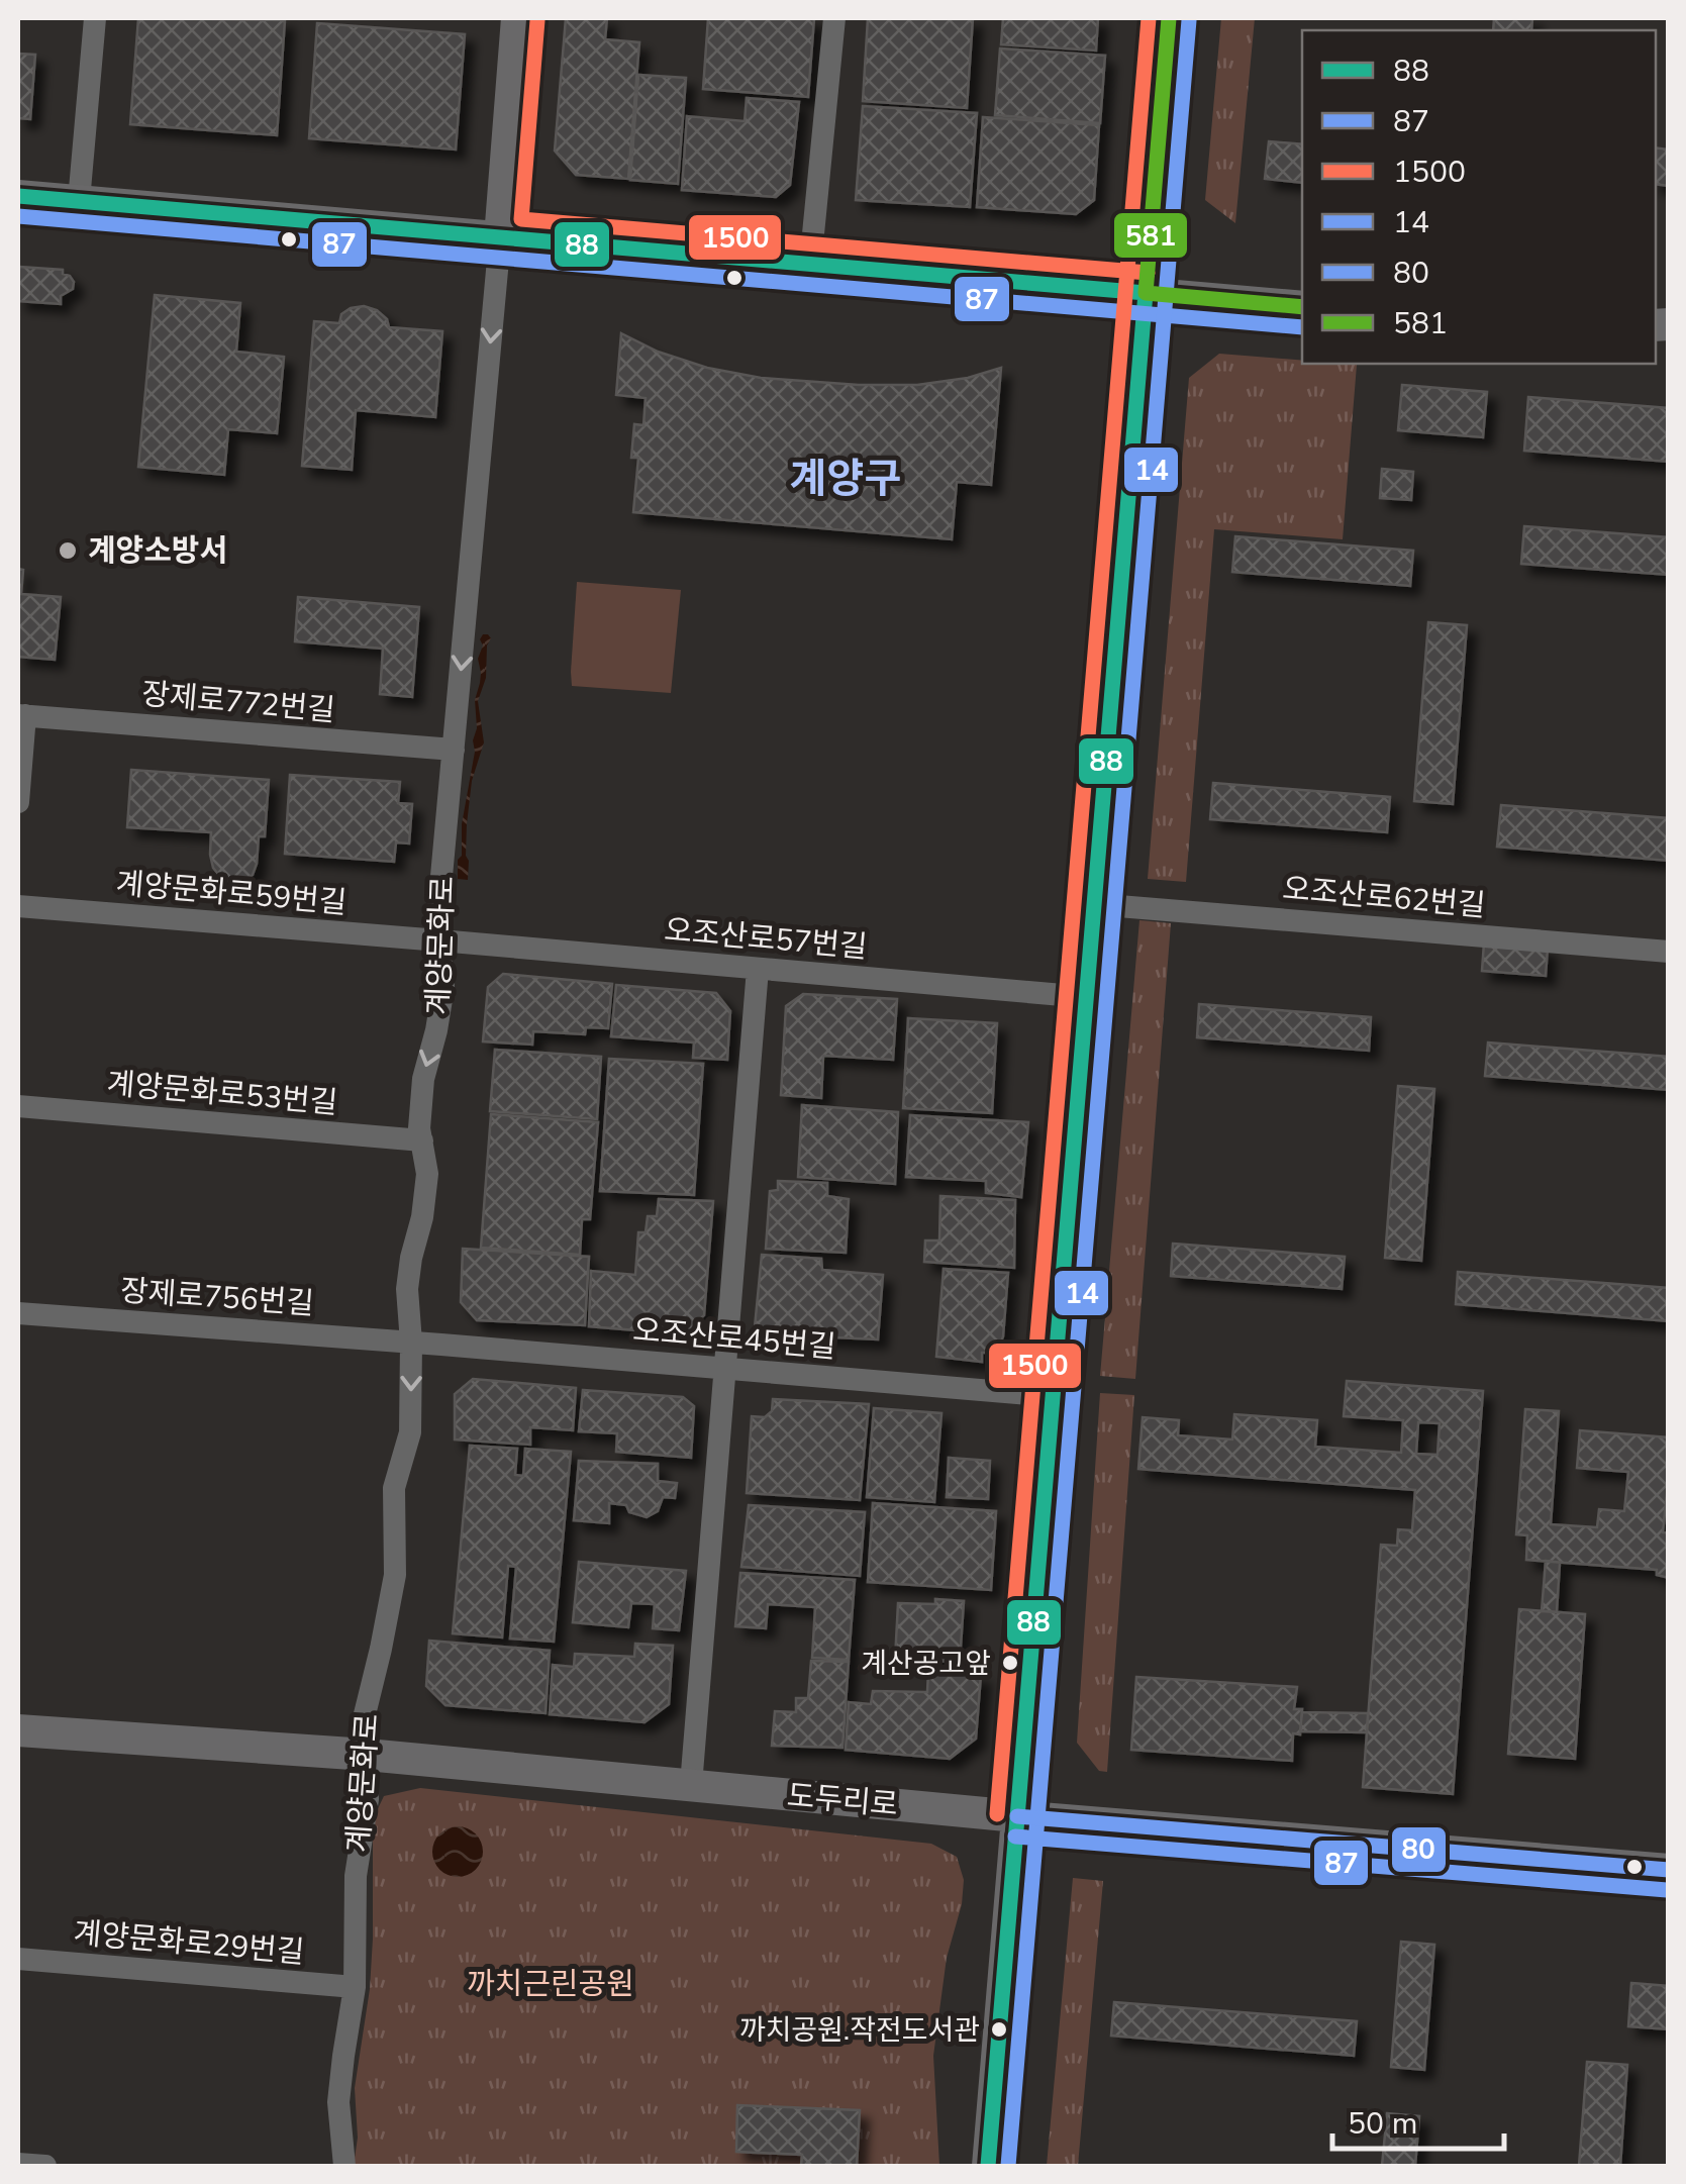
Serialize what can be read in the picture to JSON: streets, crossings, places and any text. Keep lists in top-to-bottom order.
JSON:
{
  "streets": {
    "street": [
      "장제로772번길",
      "계양문화로59번길",
      "오조산로62번길",
      "오조산로57번길",
      "계양문화로",
      "계양문화로53번길",
      "장제로756번길",
      "오조산로45번길",
      "도두리로",
      "계양문화로29번길"
    ]
  },
  "crossings": [
    ["장제로772번길", "계양문화로"],
    ["계양문화로59번길", "오조산로57번길"],
    ["계양문화로59번길", "계양문화로"],
    ["오조산로57번길", "계양문화로"],
    ["계양문화로", "계양문화로53번길"],
    ["계양문화로", "장제로756번길"],
    ["계양문화로", "오조산로45번길"],
    ["계양문화로", "도두리로"],
    ["계양문화로", "계양문화로29번길"],
    ["장제로756번길", "오조산로45번길"]
  ],
  "one_way": ["계양문화로"],
  "districts": ["계양구"],
  "parks": ["까치근린공원"],
  "places": ["계양소방서", "계산공고앞", "까치공원.작전도서관"],
  "lines": [
    "transit line 1500",
    "transit line 581",
    "transit line 14",
    "transit line 88",
    "transit line 87",
    "transit line 80"
  ],
  "legend": [
    "88",
    "87",
    "1500",
    "14",
    "80",
    "581"
  ],
  "scale_bar": "50 m"
}
